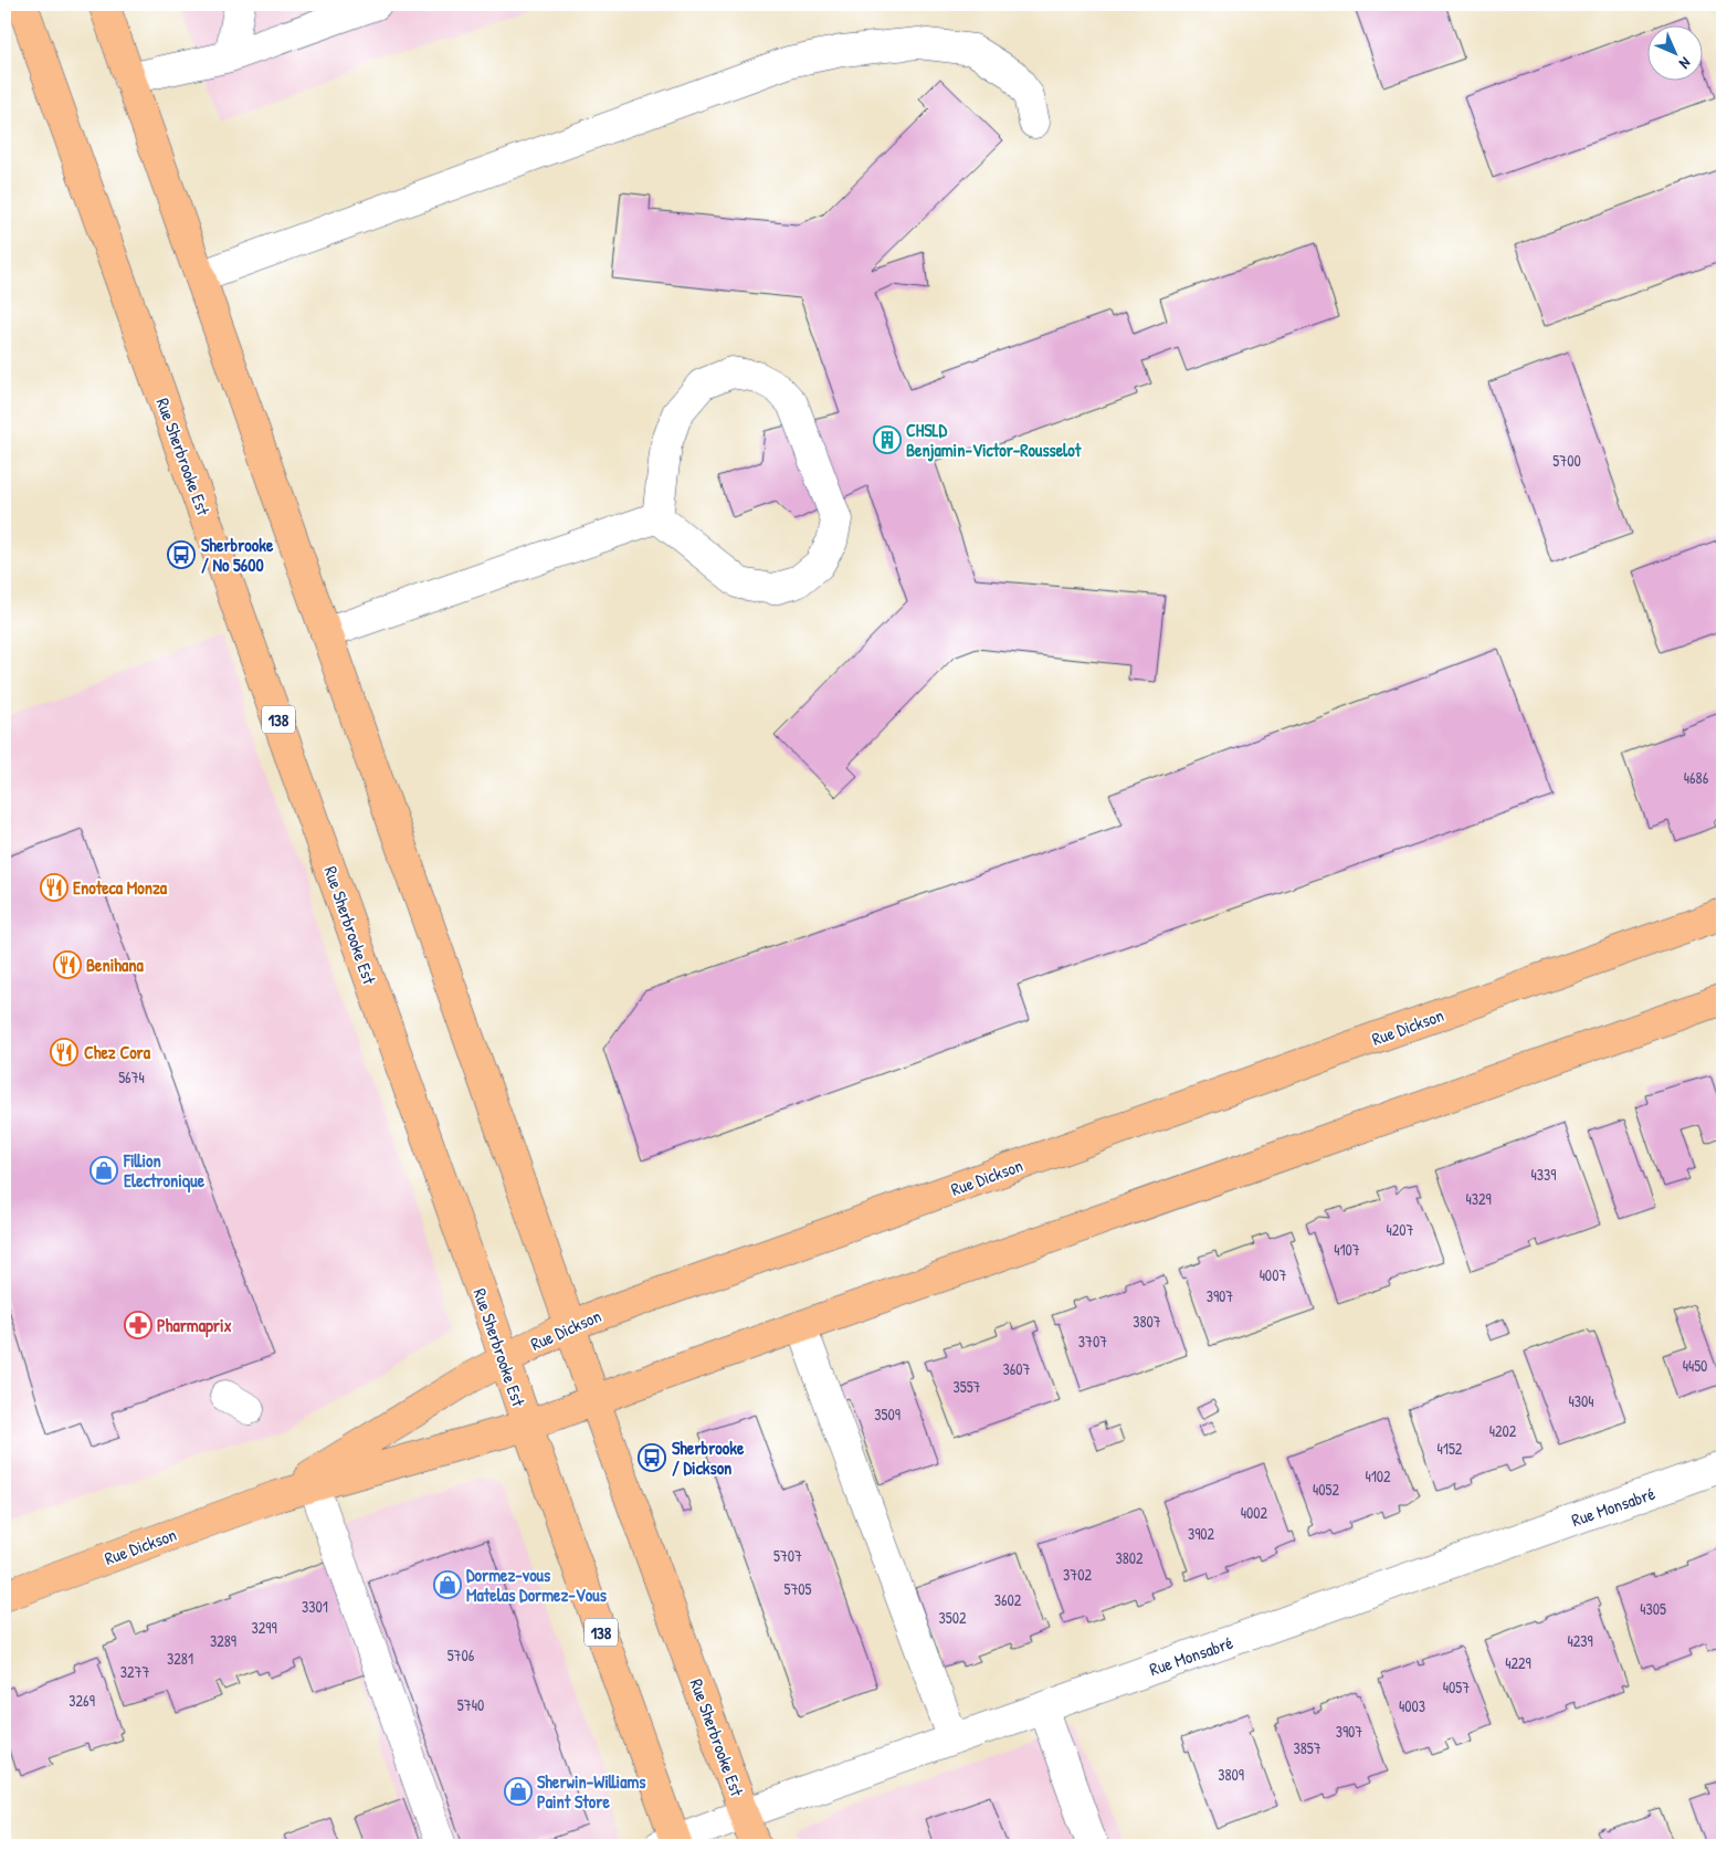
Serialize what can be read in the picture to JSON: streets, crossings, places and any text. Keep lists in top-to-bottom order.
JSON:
{
  "streets": {
    "main road": ["Rue Sherbrooke Est", "138", "Rue Dickson"],
    "street": ["Rue Monsabré"]
  },
  "crossings": [
    ["Rue Sherbrooke Est", "Rue Dickson"],
    ["Rue Sherbrooke Est", "Rue Monsabré"]
  ],
  "places": {
    "building": ["CHSLD Benjamin-Victor-Rousselot"],
    "bus stop": ["Sherbrooke / No 5600", "Sherbrooke / Dickson"],
    "restaurant": ["Enoteca Monza", "Benihana", "Chez Cora"],
    "shop": ["Fillion Electronique", "Dormez-vous Matelas Dormez-Vous", "Sherwin-Williams Paint Store"],
    "pharmacy": ["Pharmaprix"]
  },
  "house_numbers": [
    "5700",
    "4686",
    "5674",
    "4339",
    "4329",
    "4207",
    "4107",
    "4007",
    "3907",
    "3807",
    "3707",
    "4450",
    "3607",
    "3557",
    "4304",
    "3509",
    "4202",
    "4152",
    "4102",
    "4052",
    "4002",
    "3902",
    "5707",
    "3802",
    "3702",
    "5705",
    "3602",
    "3301",
    "4305",
    "3502",
    "3299",
    "3289",
    "4239",
    "5706",
    "3281",
    "4229",
    "3277",
    "4057",
    "3269",
    "5740",
    "4003",
    "3907",
    "3857",
    "3809"
  ],
  "north": "bottom right"
}
